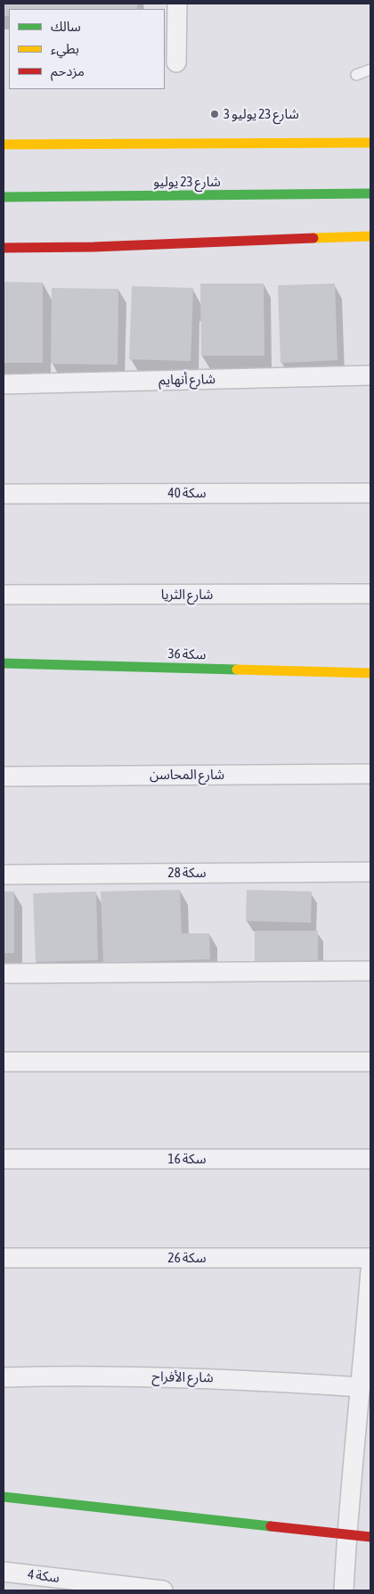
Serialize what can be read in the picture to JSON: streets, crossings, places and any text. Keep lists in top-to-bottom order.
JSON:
{
  "streets": {
    "street": [
      "شارع 23 يوليو",
      "شارع أنهايم",
      "سكة 40",
      "شارع الثريا",
      "سكة 36",
      "شارع المحاسن",
      "سكة 28",
      "سكة 16",
      "سكة 26",
      "شارع الأفراح",
      "سكة 4"
    ]
  },
  "places": ["شارع 23 يوليو 3"],
  "legend": ["سالك", "بطيء", "مزدحم"]
}
